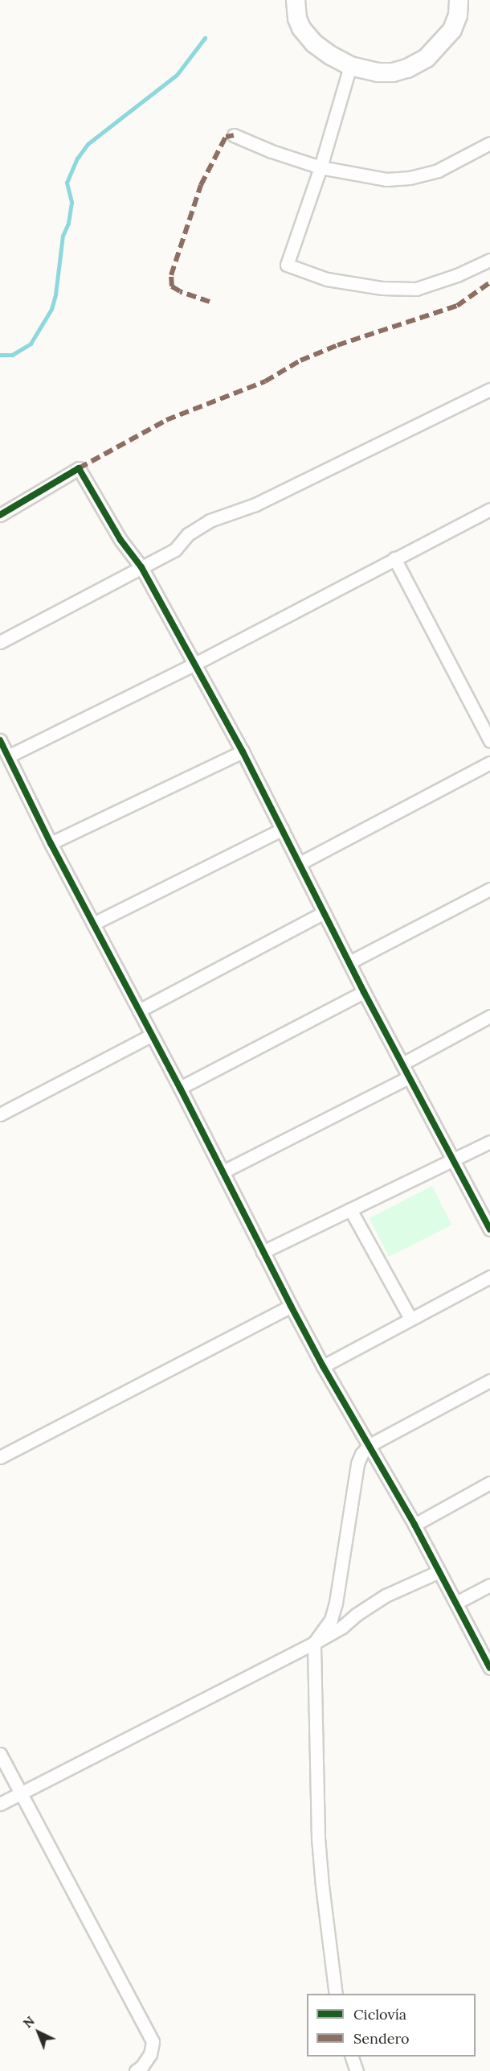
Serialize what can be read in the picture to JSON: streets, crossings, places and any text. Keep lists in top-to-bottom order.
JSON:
{
  "legend": ["Ciclovía", "Sendero"],
  "north": "top left"
}
